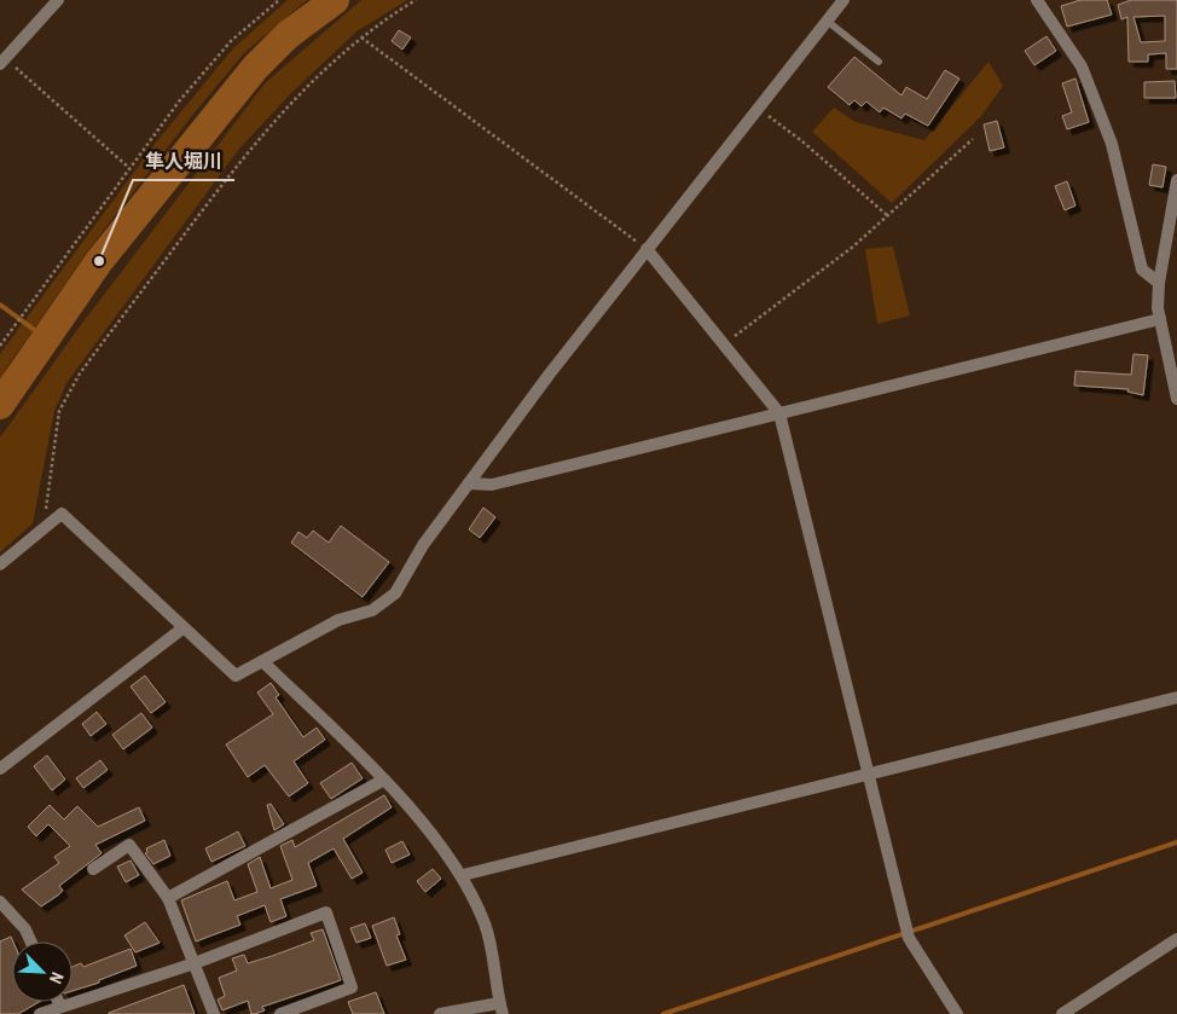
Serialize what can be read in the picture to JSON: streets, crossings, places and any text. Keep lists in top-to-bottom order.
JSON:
{
  "places": ["隼人堀川"],
  "north": "bottom right"
}
